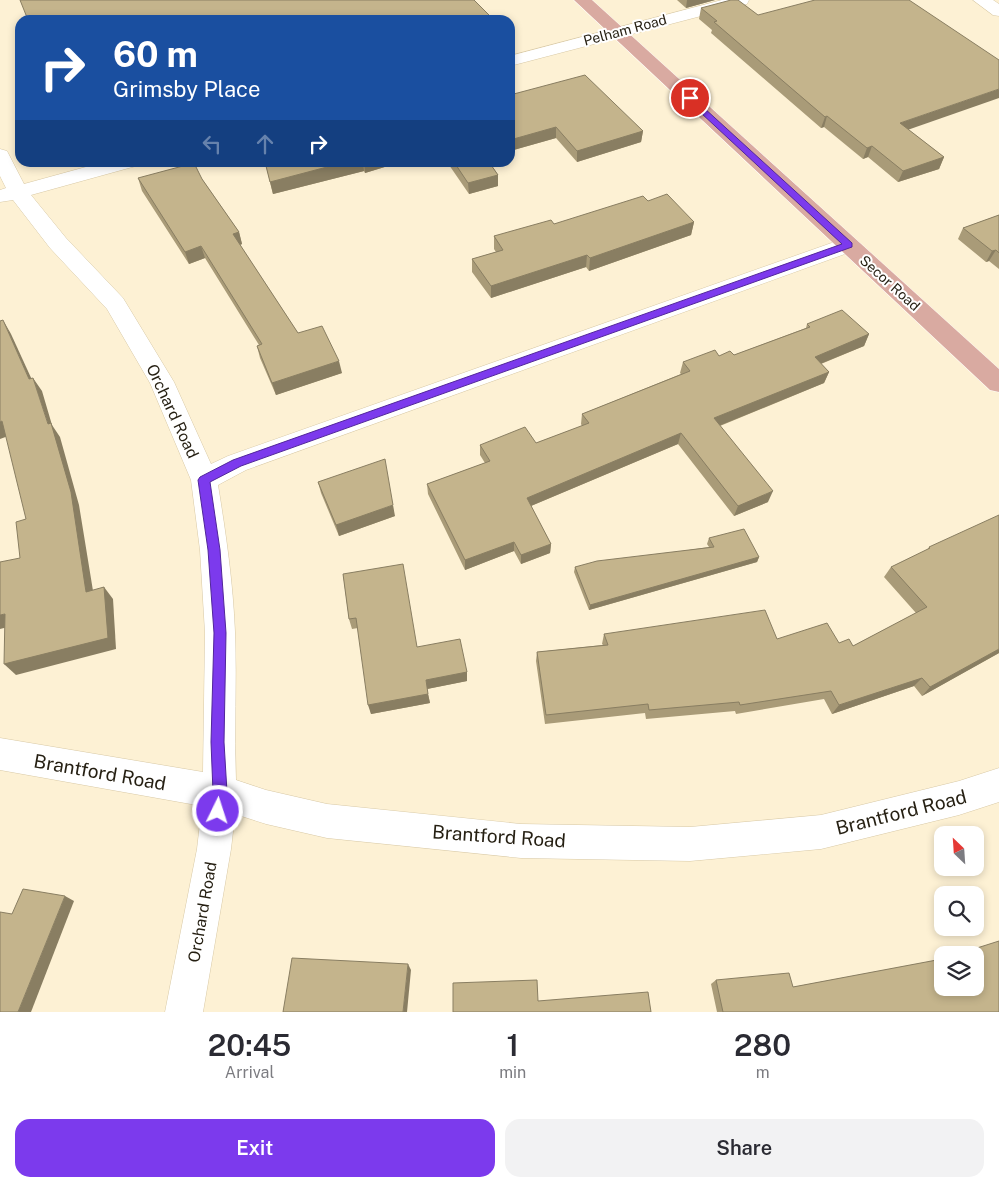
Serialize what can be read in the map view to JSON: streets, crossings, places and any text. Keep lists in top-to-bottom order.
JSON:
{
  "streets": {
    "main road": ["Secor Road"],
    "street": ["Pelham Road", "Orchard Road", "Brantford Road"]
  },
  "crossings": [
    ["Pelham Road", "Secor Road"],
    ["Orchard Road", "Brantford Road"]
  ],
  "north": "top left",
  "page": {
    "turn": ["60 m", "Grimsby Place"],
    "eta": [
      "20:45",
      "Arrival",
      "1",
      "min",
      "280",
      "m"
    ],
    "buttons": ["Exit", "Share"]
  }
}
